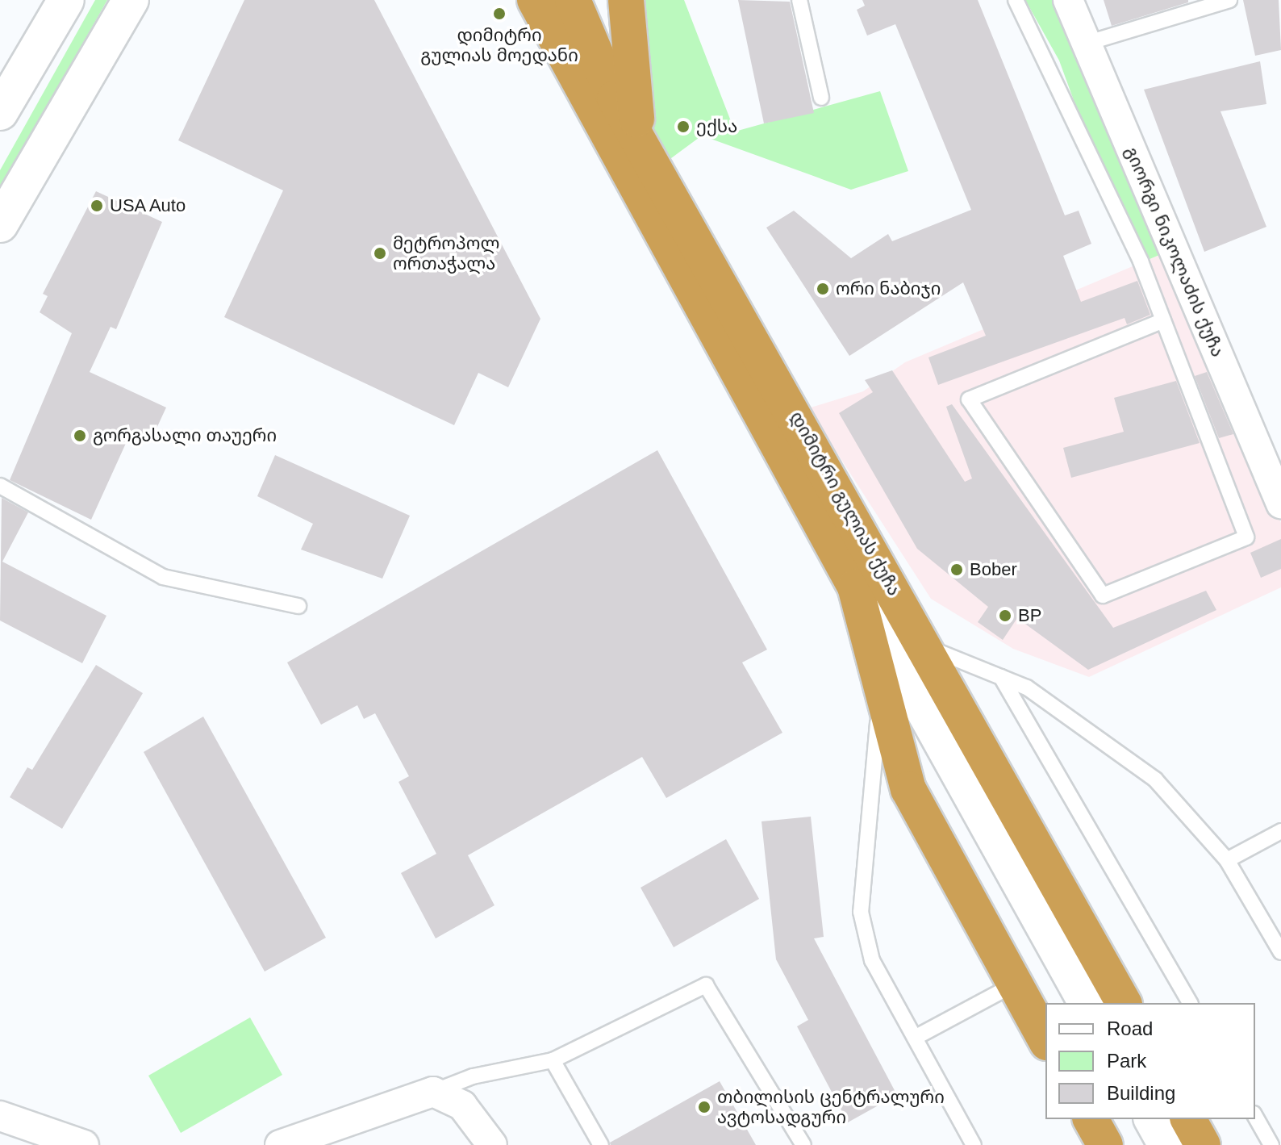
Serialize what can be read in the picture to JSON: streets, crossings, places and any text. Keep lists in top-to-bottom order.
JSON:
{
  "streets": {
    "highway": ["დიმიტრი გულიას ქუჩა"],
    "street": ["გიორგი ნიკოლაძის ქუჩა"]
  },
  "places": [
    "დიმიტრი გულიას მოედანი",
    "ექსა",
    "USA Auto",
    "მეტროპოლ ორთაჭალა",
    "ორი ნაბიჯი",
    "გორგასალი თაუერი",
    "Bober",
    "BP",
    "თბილისის ცენტრალური ავტოსადგური"
  ],
  "legend": ["Road", "Park", "Building"]
}
